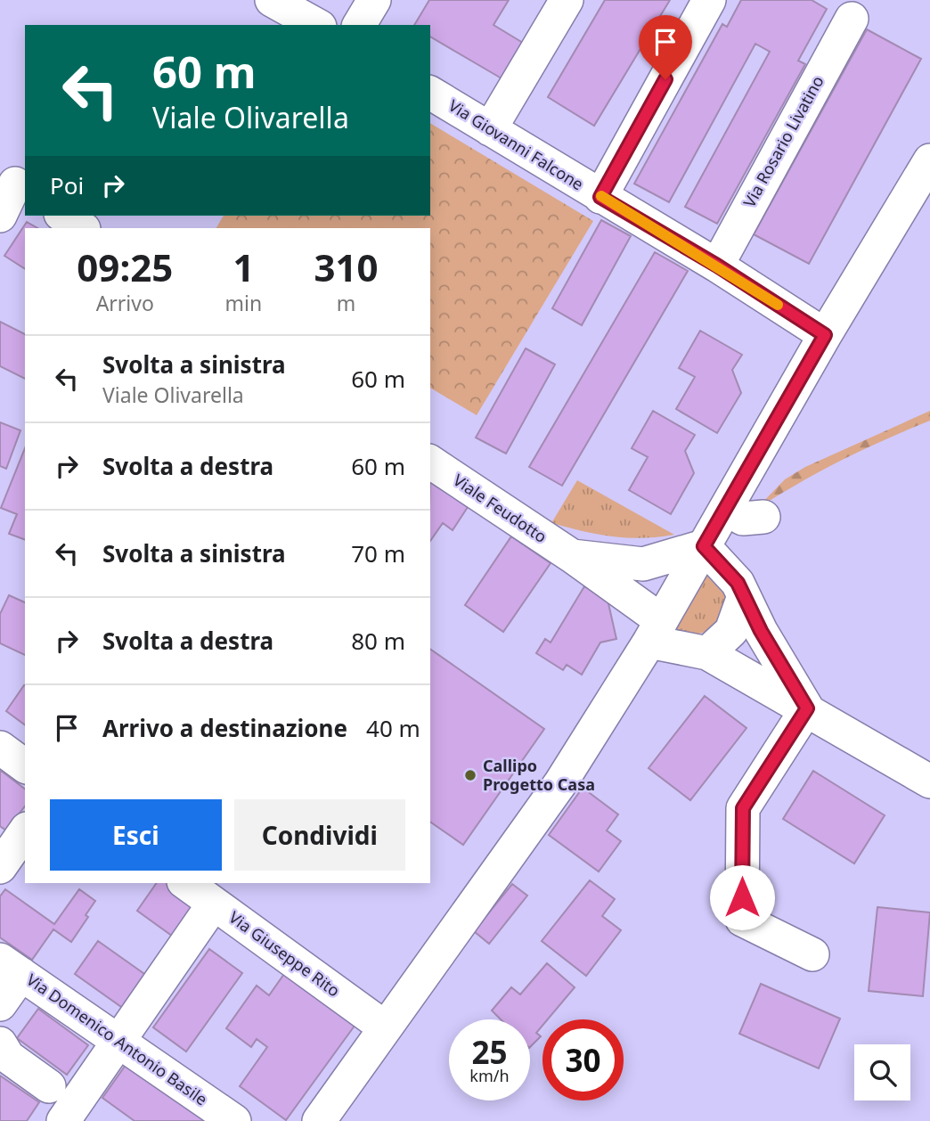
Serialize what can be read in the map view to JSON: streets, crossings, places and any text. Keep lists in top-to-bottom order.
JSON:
{
  "streets": {
    "street": [
      "Via Rosario Livatino",
      "Via Giovanni Falcone",
      "Viale Feudotto",
      "Via Giuseppe Rito",
      "Via Domenico Antonio Basile"
    ]
  },
  "crossings": [
    ["Via Rosario Livatino", "Via Giovanni Falcone"]
  ],
  "places": ["Callipo Progetto Casa"],
  "page": {
    "turn": ["60 m", "Viale Olivarella"],
    "then": "Poi",
    "eta": [
      "09:25",
      "Arrivo",
      "1",
      "min",
      "310",
      "m"
    ],
    "list": [
      {
        "name": "Svolta a sinistra",
        "note": "Viale Olivarella",
        "value": "60 m"
      },
      {
        "name": "Svolta a destra",
        "value": "60 m"
      },
      {
        "name": "Svolta a sinistra",
        "value": "70 m"
      },
      {
        "name": "Svolta a destra",
        "value": "80 m"
      },
      {
        "name": "Arrivo a destinazione",
        "value": "40 m"
      }
    ],
    "buttons": ["Esci", "Condividi"],
    "speed": "25 km/h",
    "limit": "30"
  }
}
